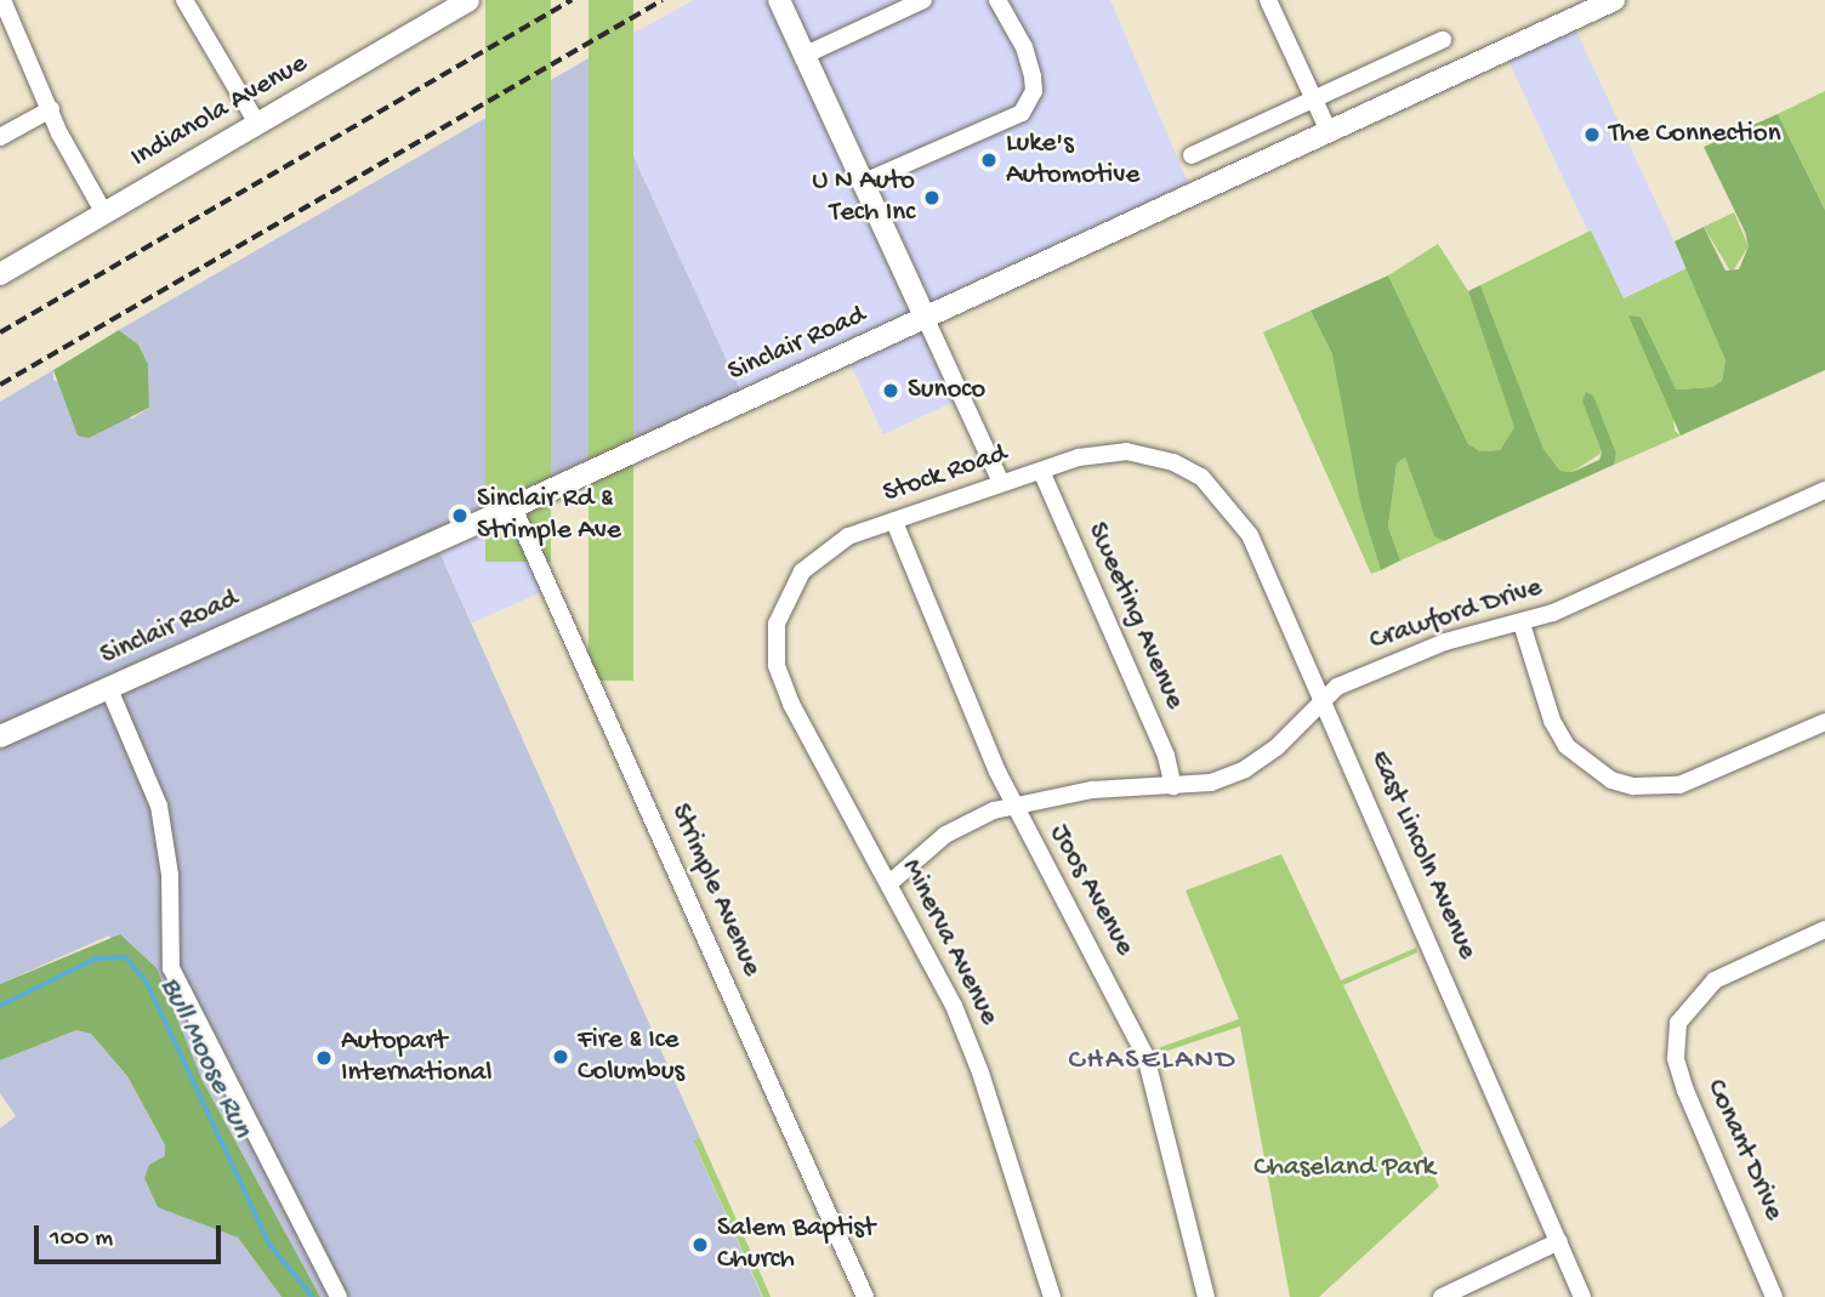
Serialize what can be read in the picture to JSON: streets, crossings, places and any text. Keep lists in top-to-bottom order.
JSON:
{
  "streets": {
    "main road": ["Indianola Avenue", "Sinclair Road"],
    "street": [
      "Stock Road",
      "Crawford Drive",
      "Sweeting Avenue",
      "East Lincoln Avenue",
      "Strimple Avenue",
      "Joos Avenue",
      "Minerva Avenue",
      "Conant Drive"
    ]
  },
  "crossings": [
    ["Sinclair Road", "Strimple Avenue"],
    ["Stock Road", "Sweeting Avenue"],
    ["Stock Road", "East Lincoln Avenue"],
    ["Stock Road", "Joos Avenue"],
    ["Stock Road", "Minerva Avenue"],
    ["Crawford Drive", "Sweeting Avenue"],
    ["Crawford Drive", "East Lincoln Avenue"],
    ["Crawford Drive", "Joos Avenue"],
    ["Crawford Drive", "Minerva Avenue"]
  ],
  "districts": ["CHASELAND"],
  "water": ["Bull Moose Run"],
  "parks": ["Chaseland Park"],
  "places": [
    "The Connection",
    "Luke's Automotive",
    "U N Auto Tech Inc",
    "Sunoco",
    "Sinclair Rd & Strimple Ave",
    "Fire & Ice Columbus",
    "Autopart International",
    "Salem Baptist Church"
  ],
  "scale_bar": "100 m"
}
